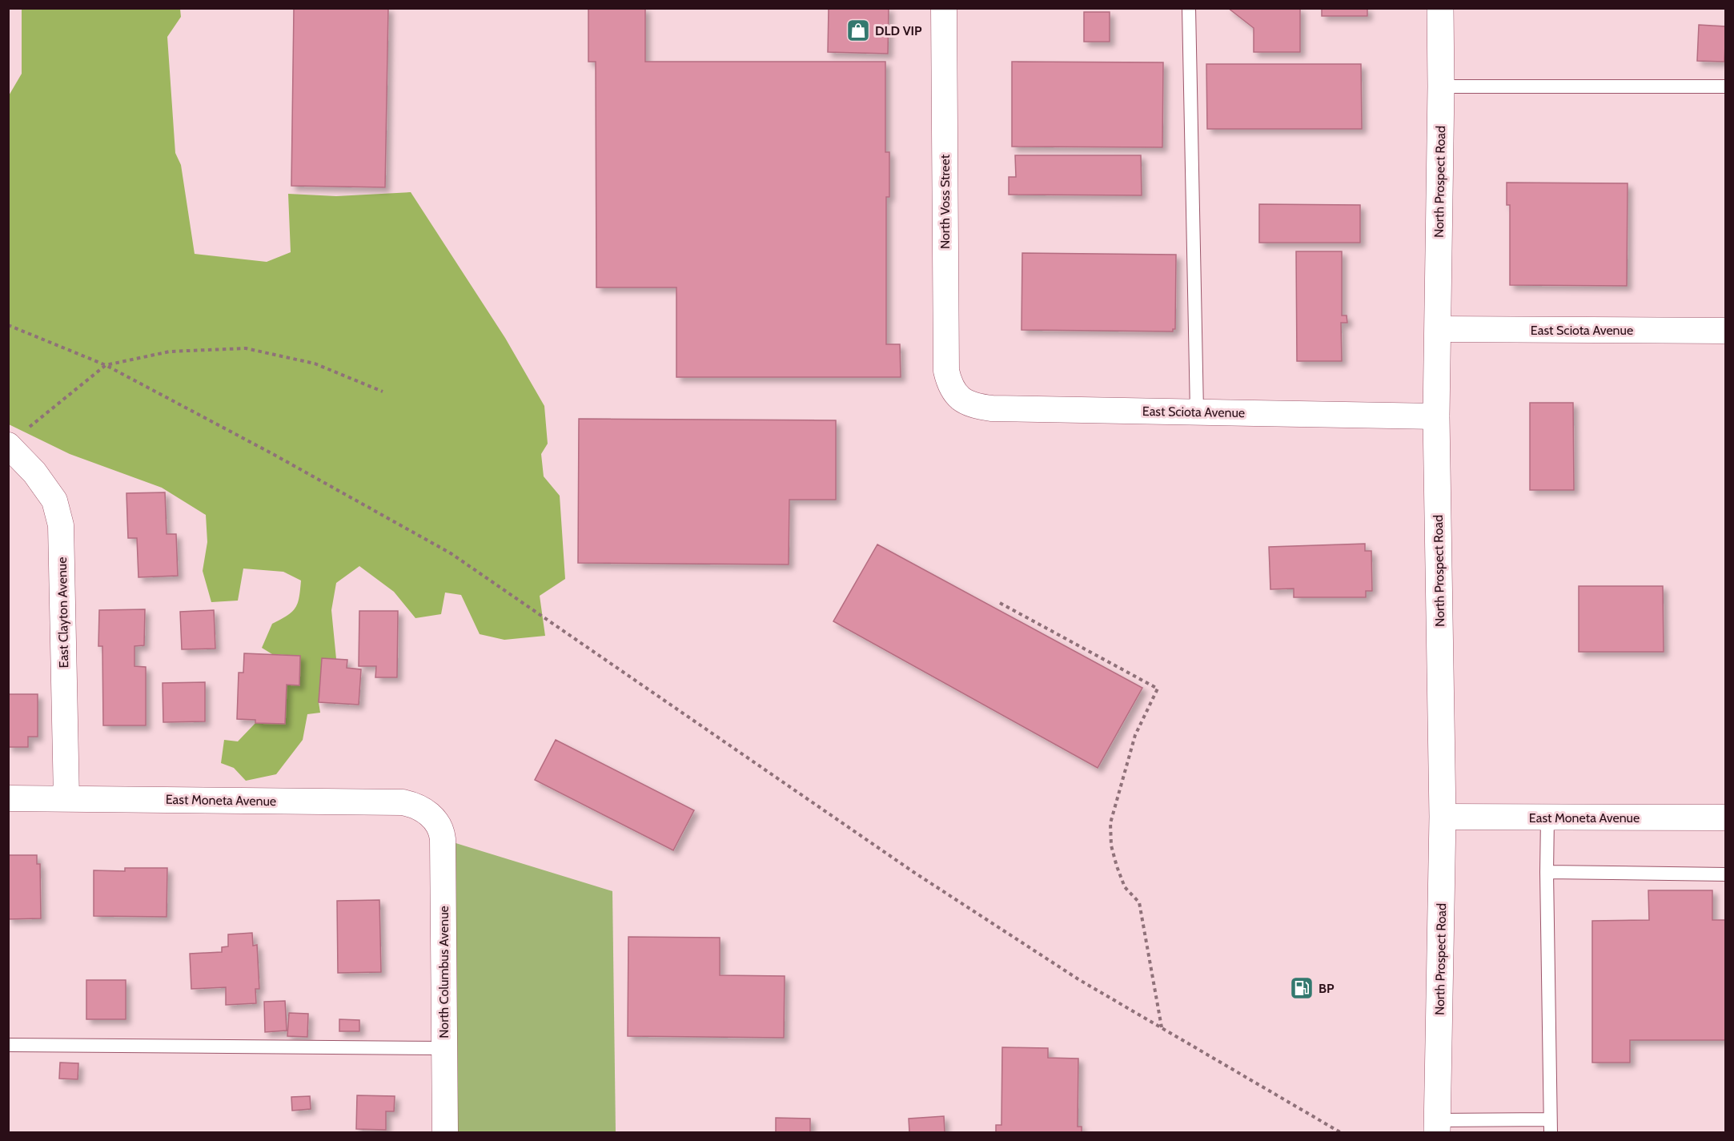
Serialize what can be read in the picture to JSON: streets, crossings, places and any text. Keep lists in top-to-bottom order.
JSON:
{
  "streets": {
    "main road": ["North Prospect Road"],
    "street": [
      "North Voss Street",
      "East Sciota Avenue",
      "East Clayton Avenue",
      "East Moneta Avenue",
      "North Columbus Avenue"
    ]
  },
  "crossings": [
    ["North Prospect Road", "East Sciota Avenue"],
    ["North Prospect Road", "East Moneta Avenue"],
    ["North Voss Street", "East Sciota Avenue"],
    ["East Clayton Avenue", "East Moneta Avenue"],
    ["East Moneta Avenue", "North Columbus Avenue"]
  ],
  "places": {
    "shop": ["DLD VIP"],
    "fuel station": ["BP"]
  }
}
